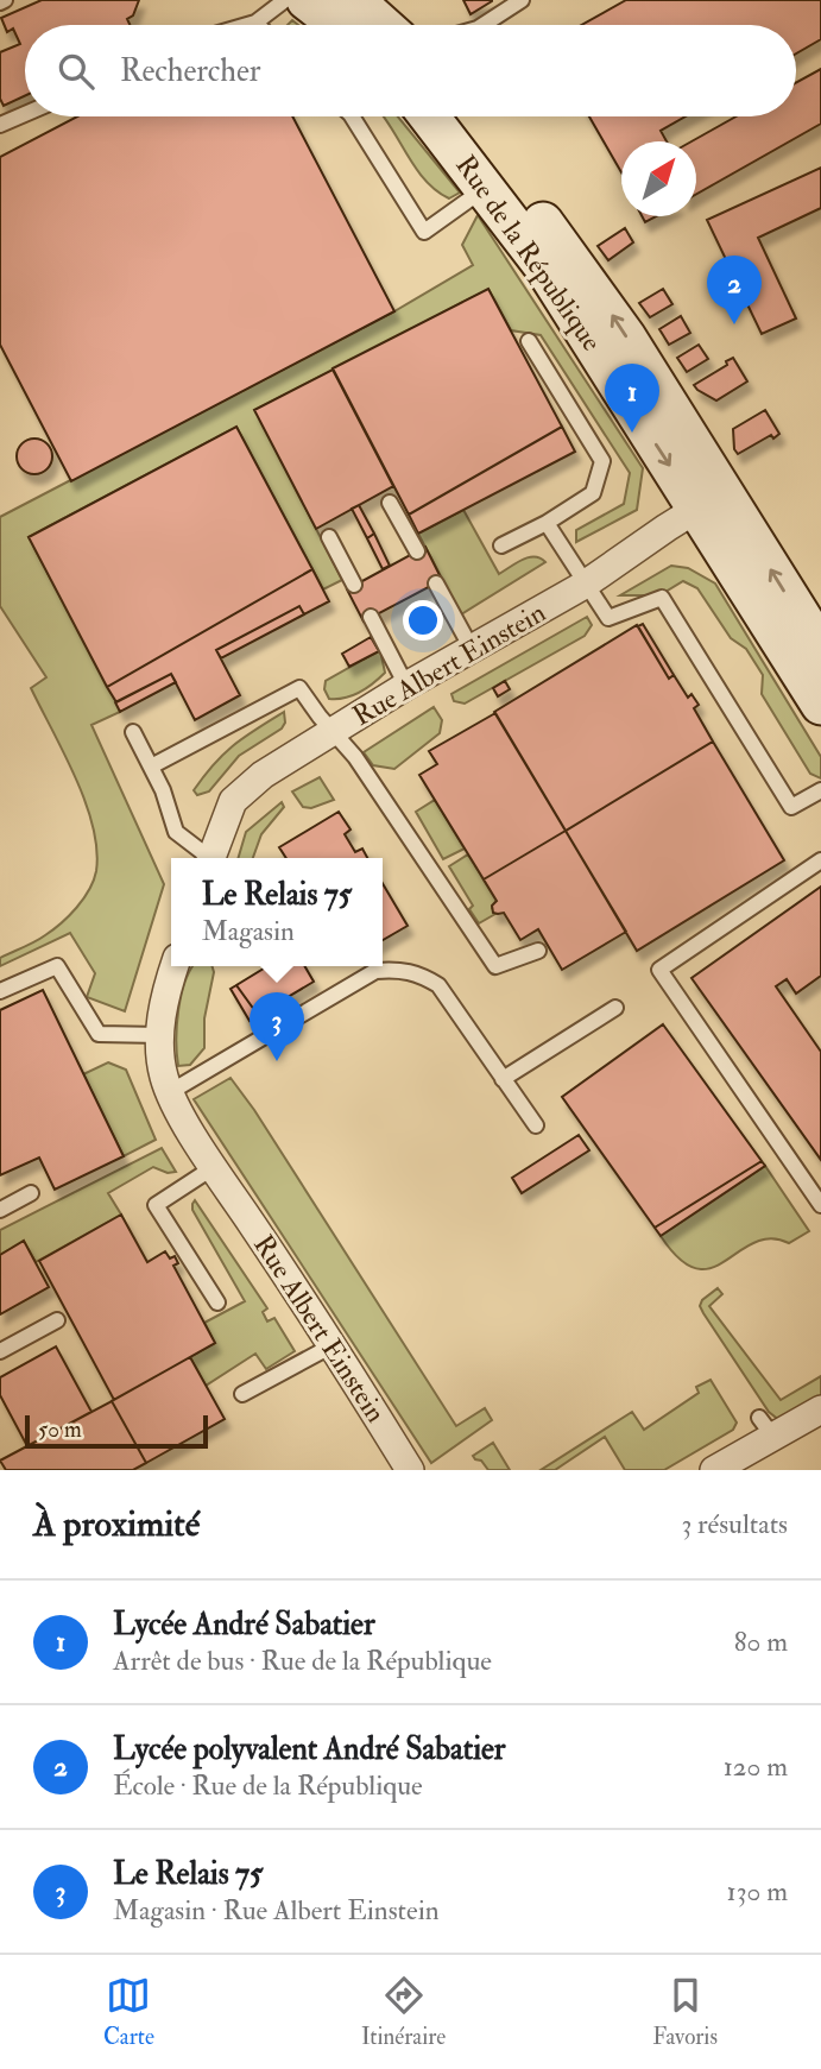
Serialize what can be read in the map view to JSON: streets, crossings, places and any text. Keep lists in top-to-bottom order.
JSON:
{
  "streets": {
    "main road": ["Rue de la République"],
    "street": ["Rue Albert Einstein"]
  },
  "crossings": [
    ["Rue de la République", "Rue Albert Einstein"]
  ],
  "scale_bar": "50 m",
  "north": "top right",
  "page": {
    "search": "Rechercher",
    "pins": ["2", "1", "3"],
    "popup": ["Le Relais 75", "Magasin"],
    "scale": "50 m",
    "heading": ["À proximité", "3 résultats"],
    "list": [
      {
        "mark": "1",
        "name": "Lycée André Sabatier",
        "note": "Arrêt de bus · Rue de la République",
        "value": "80 m"
      },
      {
        "mark": "2",
        "name": "Lycée polyvalent André Sabatier",
        "note": "École · Rue de la République",
        "value": "120 m"
      },
      {
        "mark": "3",
        "name": "Le Relais 75",
        "note": "Magasin · Rue Albert Einstein",
        "value": "130 m"
      }
    ],
    "nav": ["Carte", "Itinéraire", "Favoris"]
  }
}
